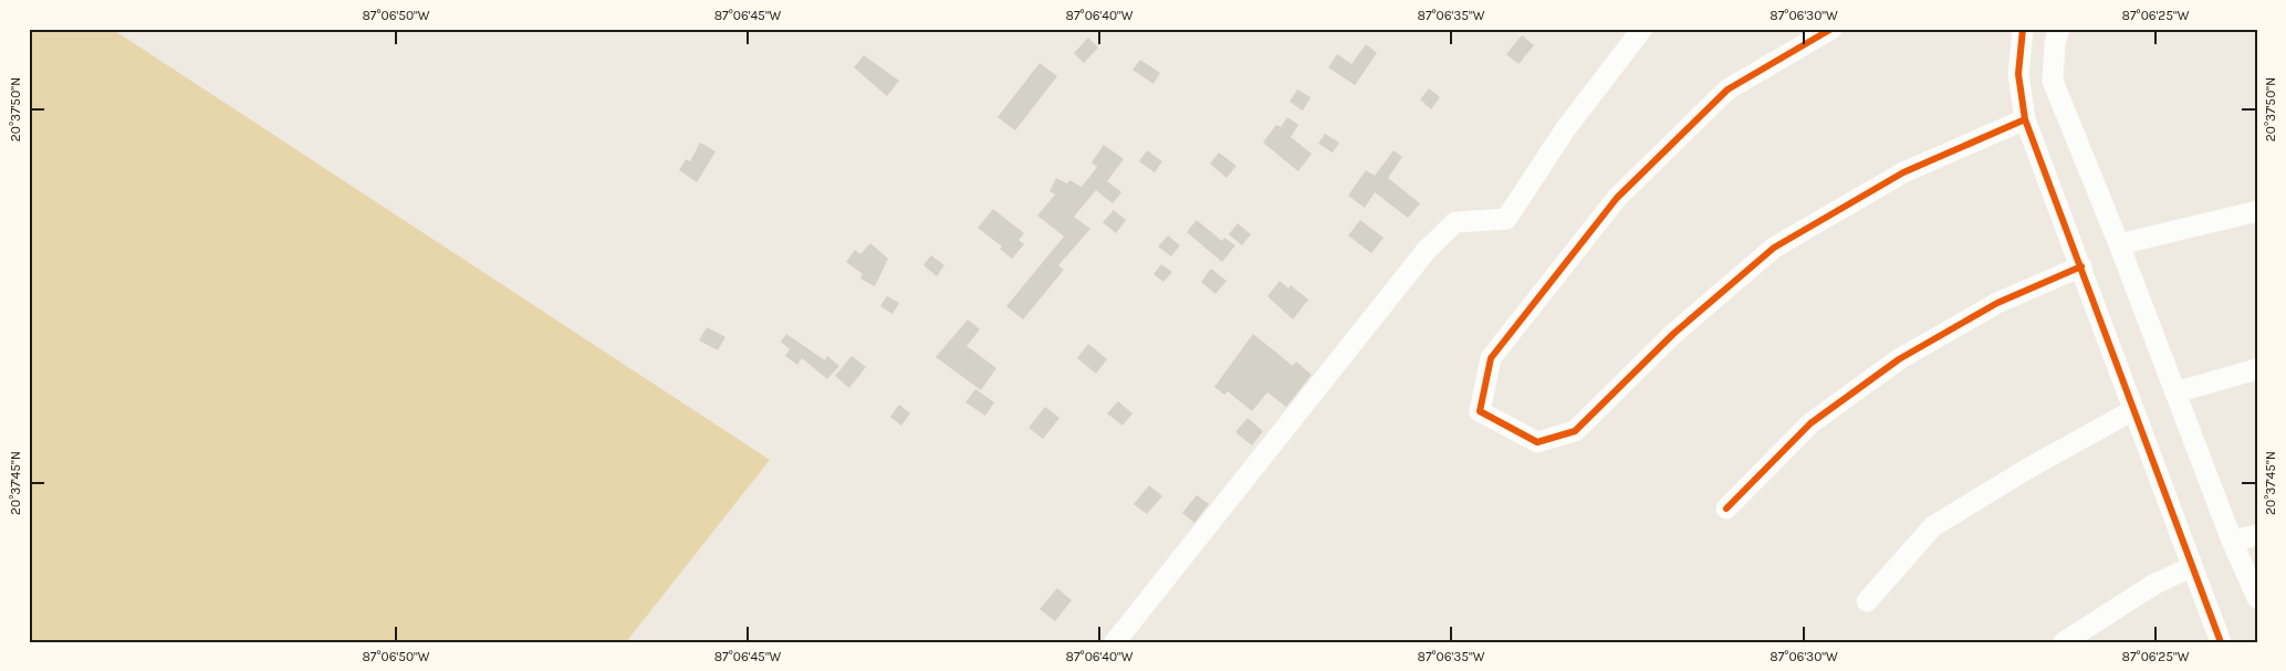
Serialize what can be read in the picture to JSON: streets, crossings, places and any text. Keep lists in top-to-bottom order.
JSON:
{
  "coordinates": [
    "87°06'50\"W",
    "87°06'45\"W",
    "87°06'40\"W",
    "87°06'35\"W",
    "87°06'30\"W",
    "87°06'25\"W",
    "20°37'50\"N",
    "20°37'45\"N"
  ]
}
